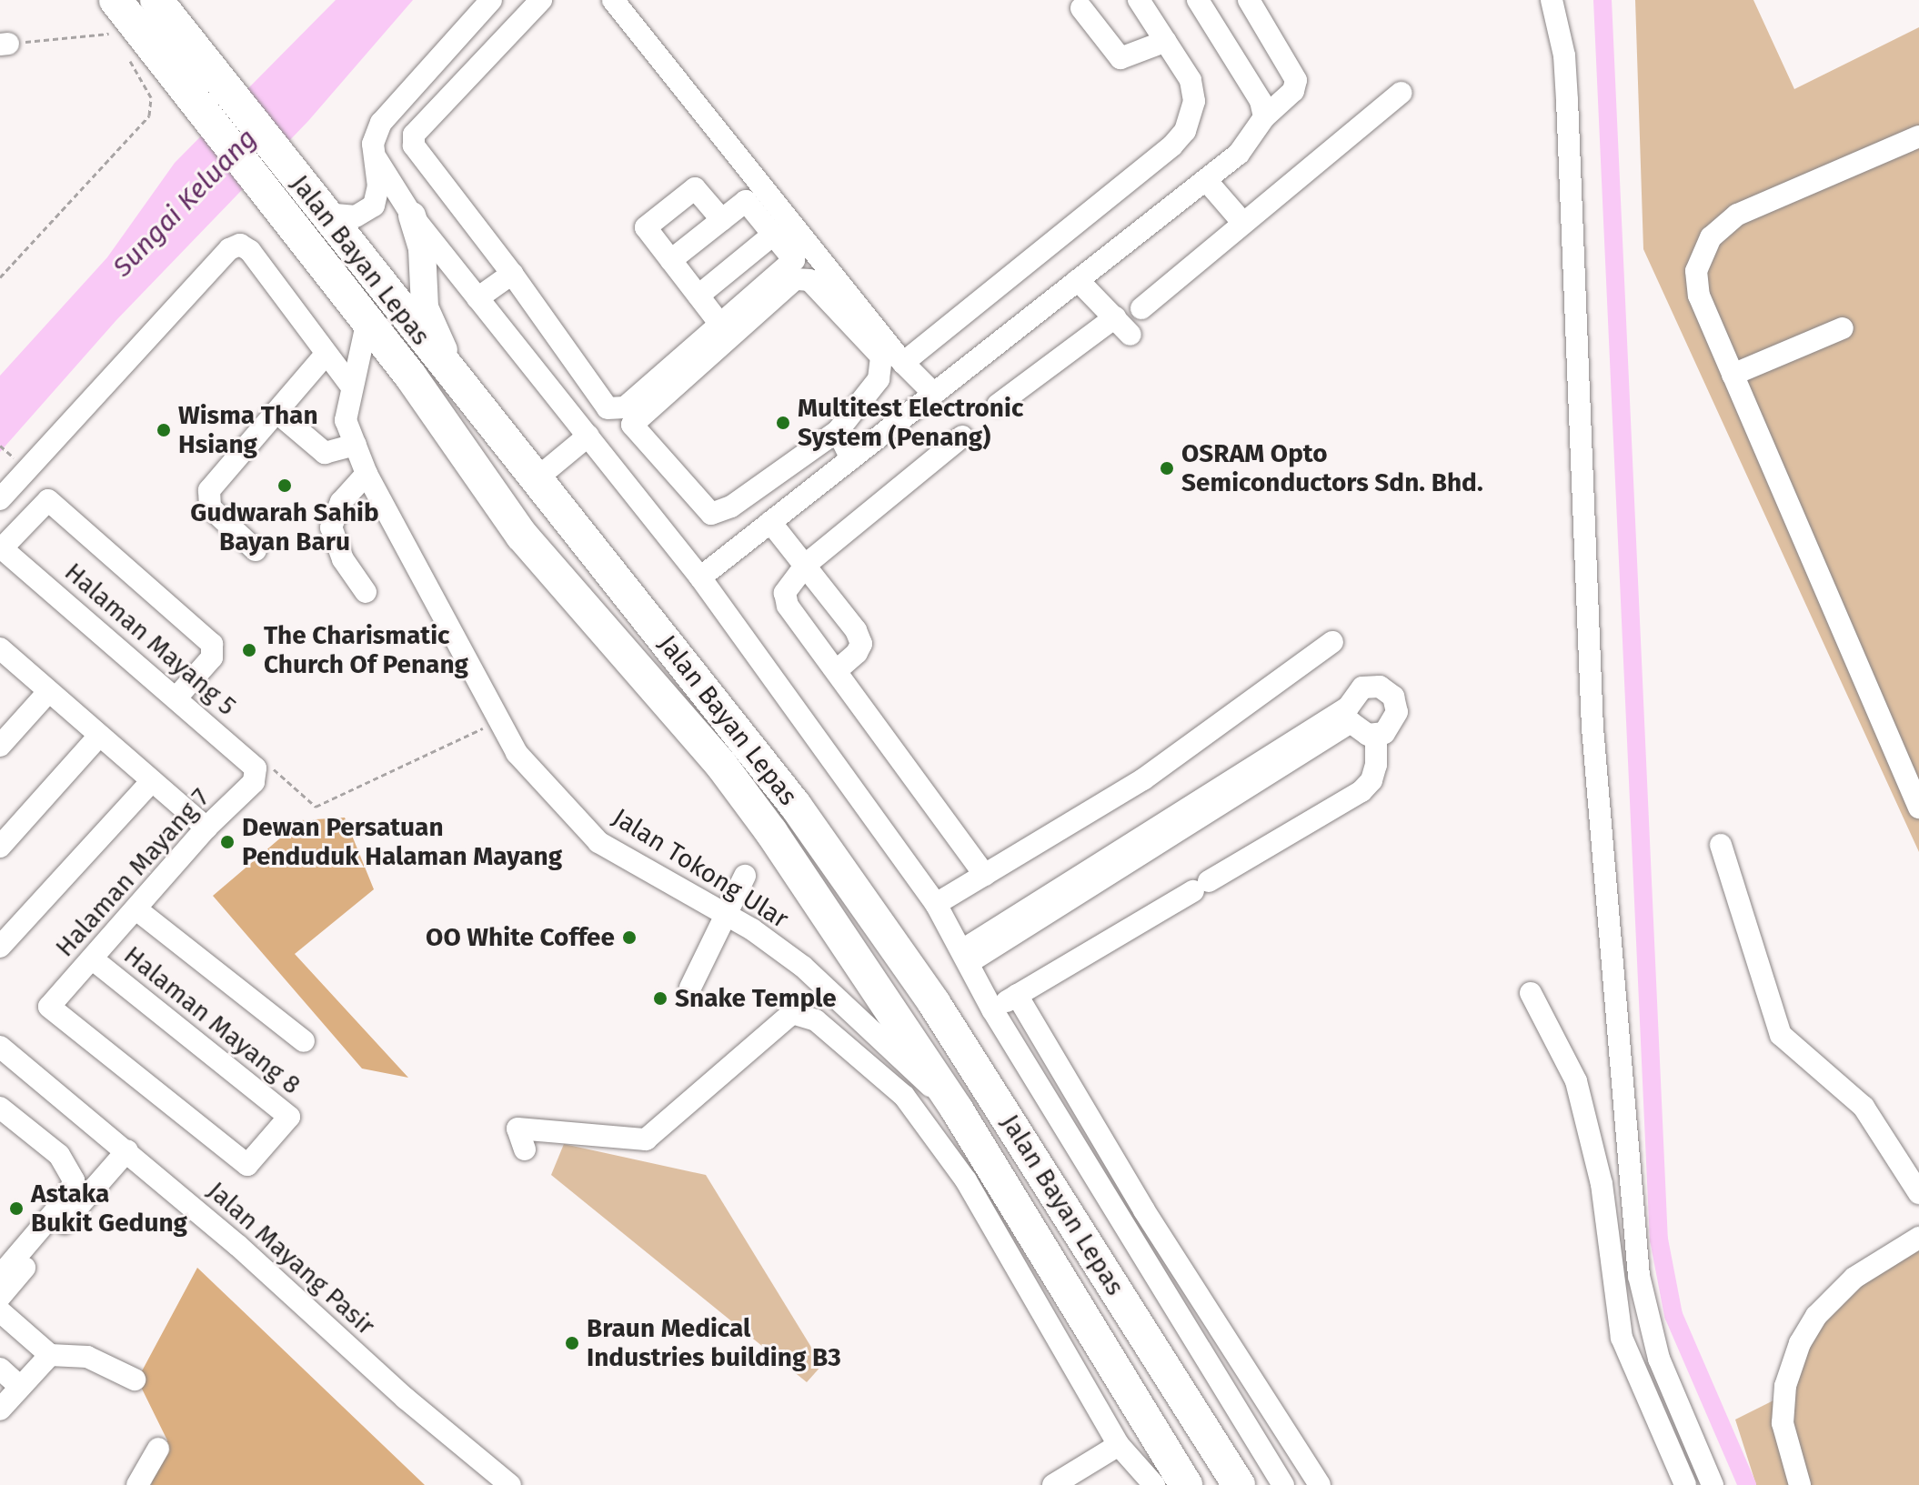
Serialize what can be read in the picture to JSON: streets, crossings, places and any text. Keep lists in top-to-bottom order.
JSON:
{
  "streets": {
    "highway": ["Jalan Bayan Lepas"],
    "street": [
      "Halaman Mayang 5",
      "Jalan Tokong Ular",
      "Halaman Mayang 7",
      "Halaman Mayang 8",
      "Jalan Mayang Pasir"
    ]
  },
  "crossings": [
    ["Jalan Bayan Lepas", "Jalan Tokong Ular"],
    ["Halaman Mayang 5", "Halaman Mayang 7"],
    ["Halaman Mayang 7", "Halaman Mayang 8"]
  ],
  "water": ["Sungai Keluang"],
  "places": [
    "Multitest Electronic System (Penang)",
    "Wisma Than Hsiang",
    "OSRAM Opto Semiconductors Sdn. Bhd.",
    "Gudwarah Sahib Bayan Baru",
    "The Charismatic Church Of Penang",
    "Dewan Persatuan Penduduk Halaman Mayang",
    "OO White Coffee",
    "Snake Temple",
    "Astaka Bukit Gedung",
    "Braun Medical Industries building B3"
  ]
}
